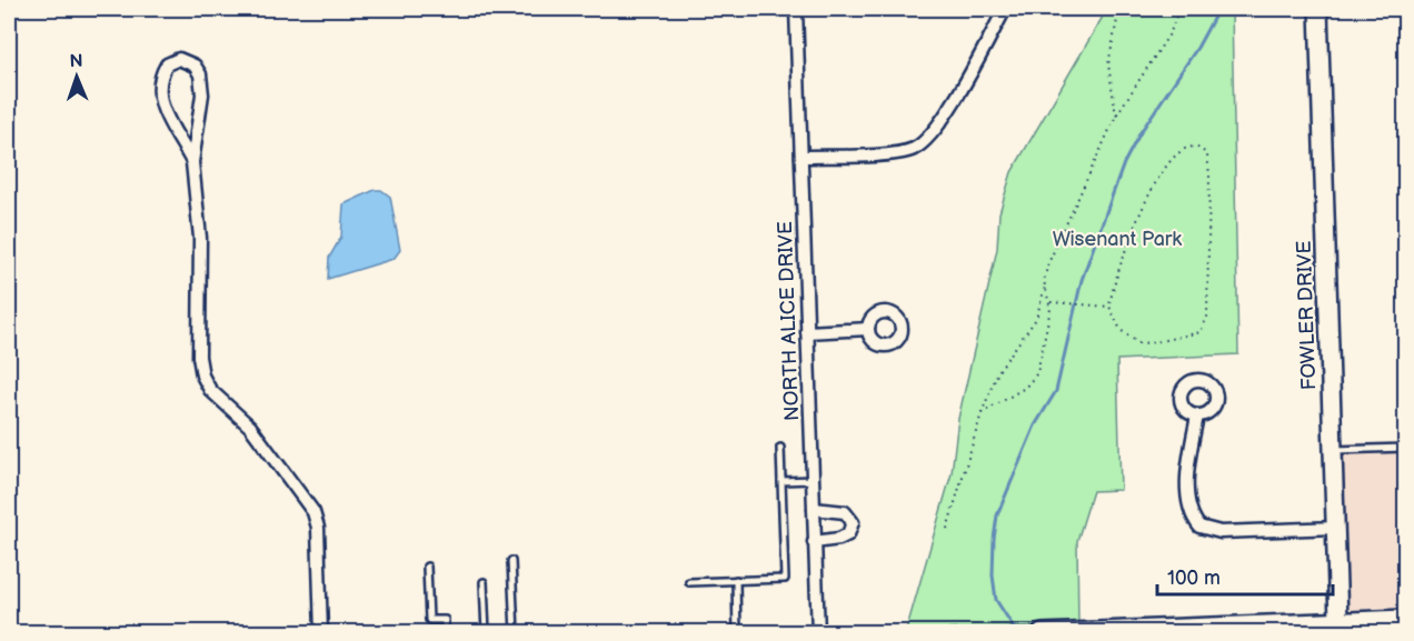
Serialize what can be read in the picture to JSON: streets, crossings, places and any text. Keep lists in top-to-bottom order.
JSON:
{
  "streets": {
    "street": ["FOWLER DRIVE", "NORTH ALICE DRIVE"]
  },
  "parks": ["Wisenant Park"],
  "scale_bar": "100 m",
  "north": "top"
}
